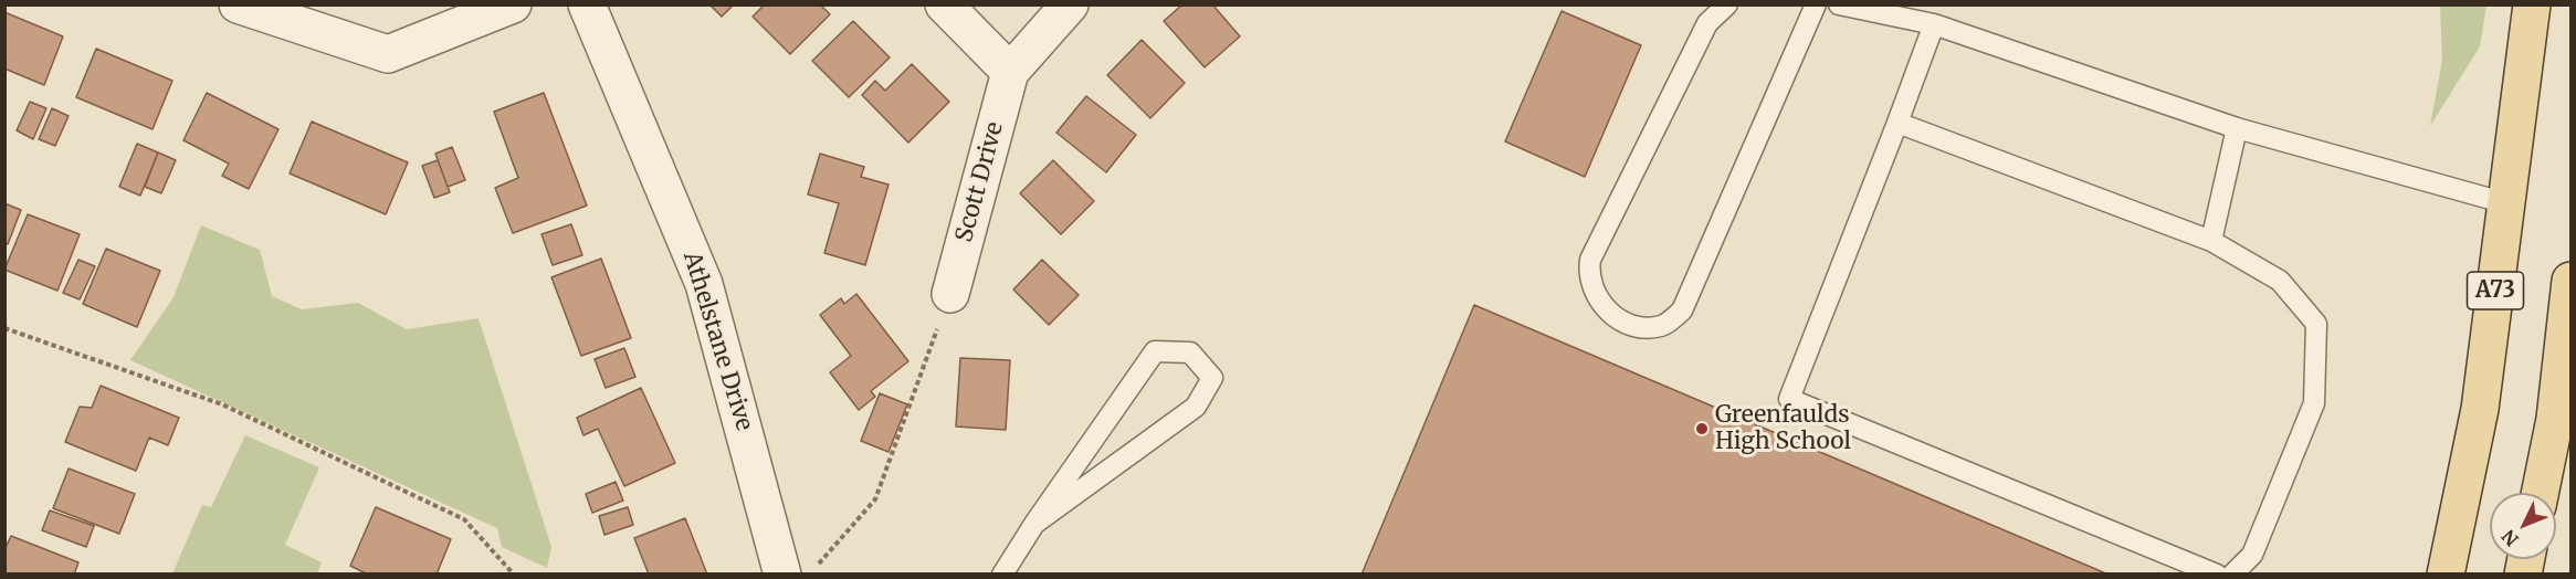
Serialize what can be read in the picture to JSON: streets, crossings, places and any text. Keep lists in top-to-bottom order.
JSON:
{
  "streets": {
    "main road": ["A73"],
    "street": ["Scott Drive", "Athelstane Drive"]
  },
  "places": ["Greenfaulds High School"],
  "north": "bottom left"
}
